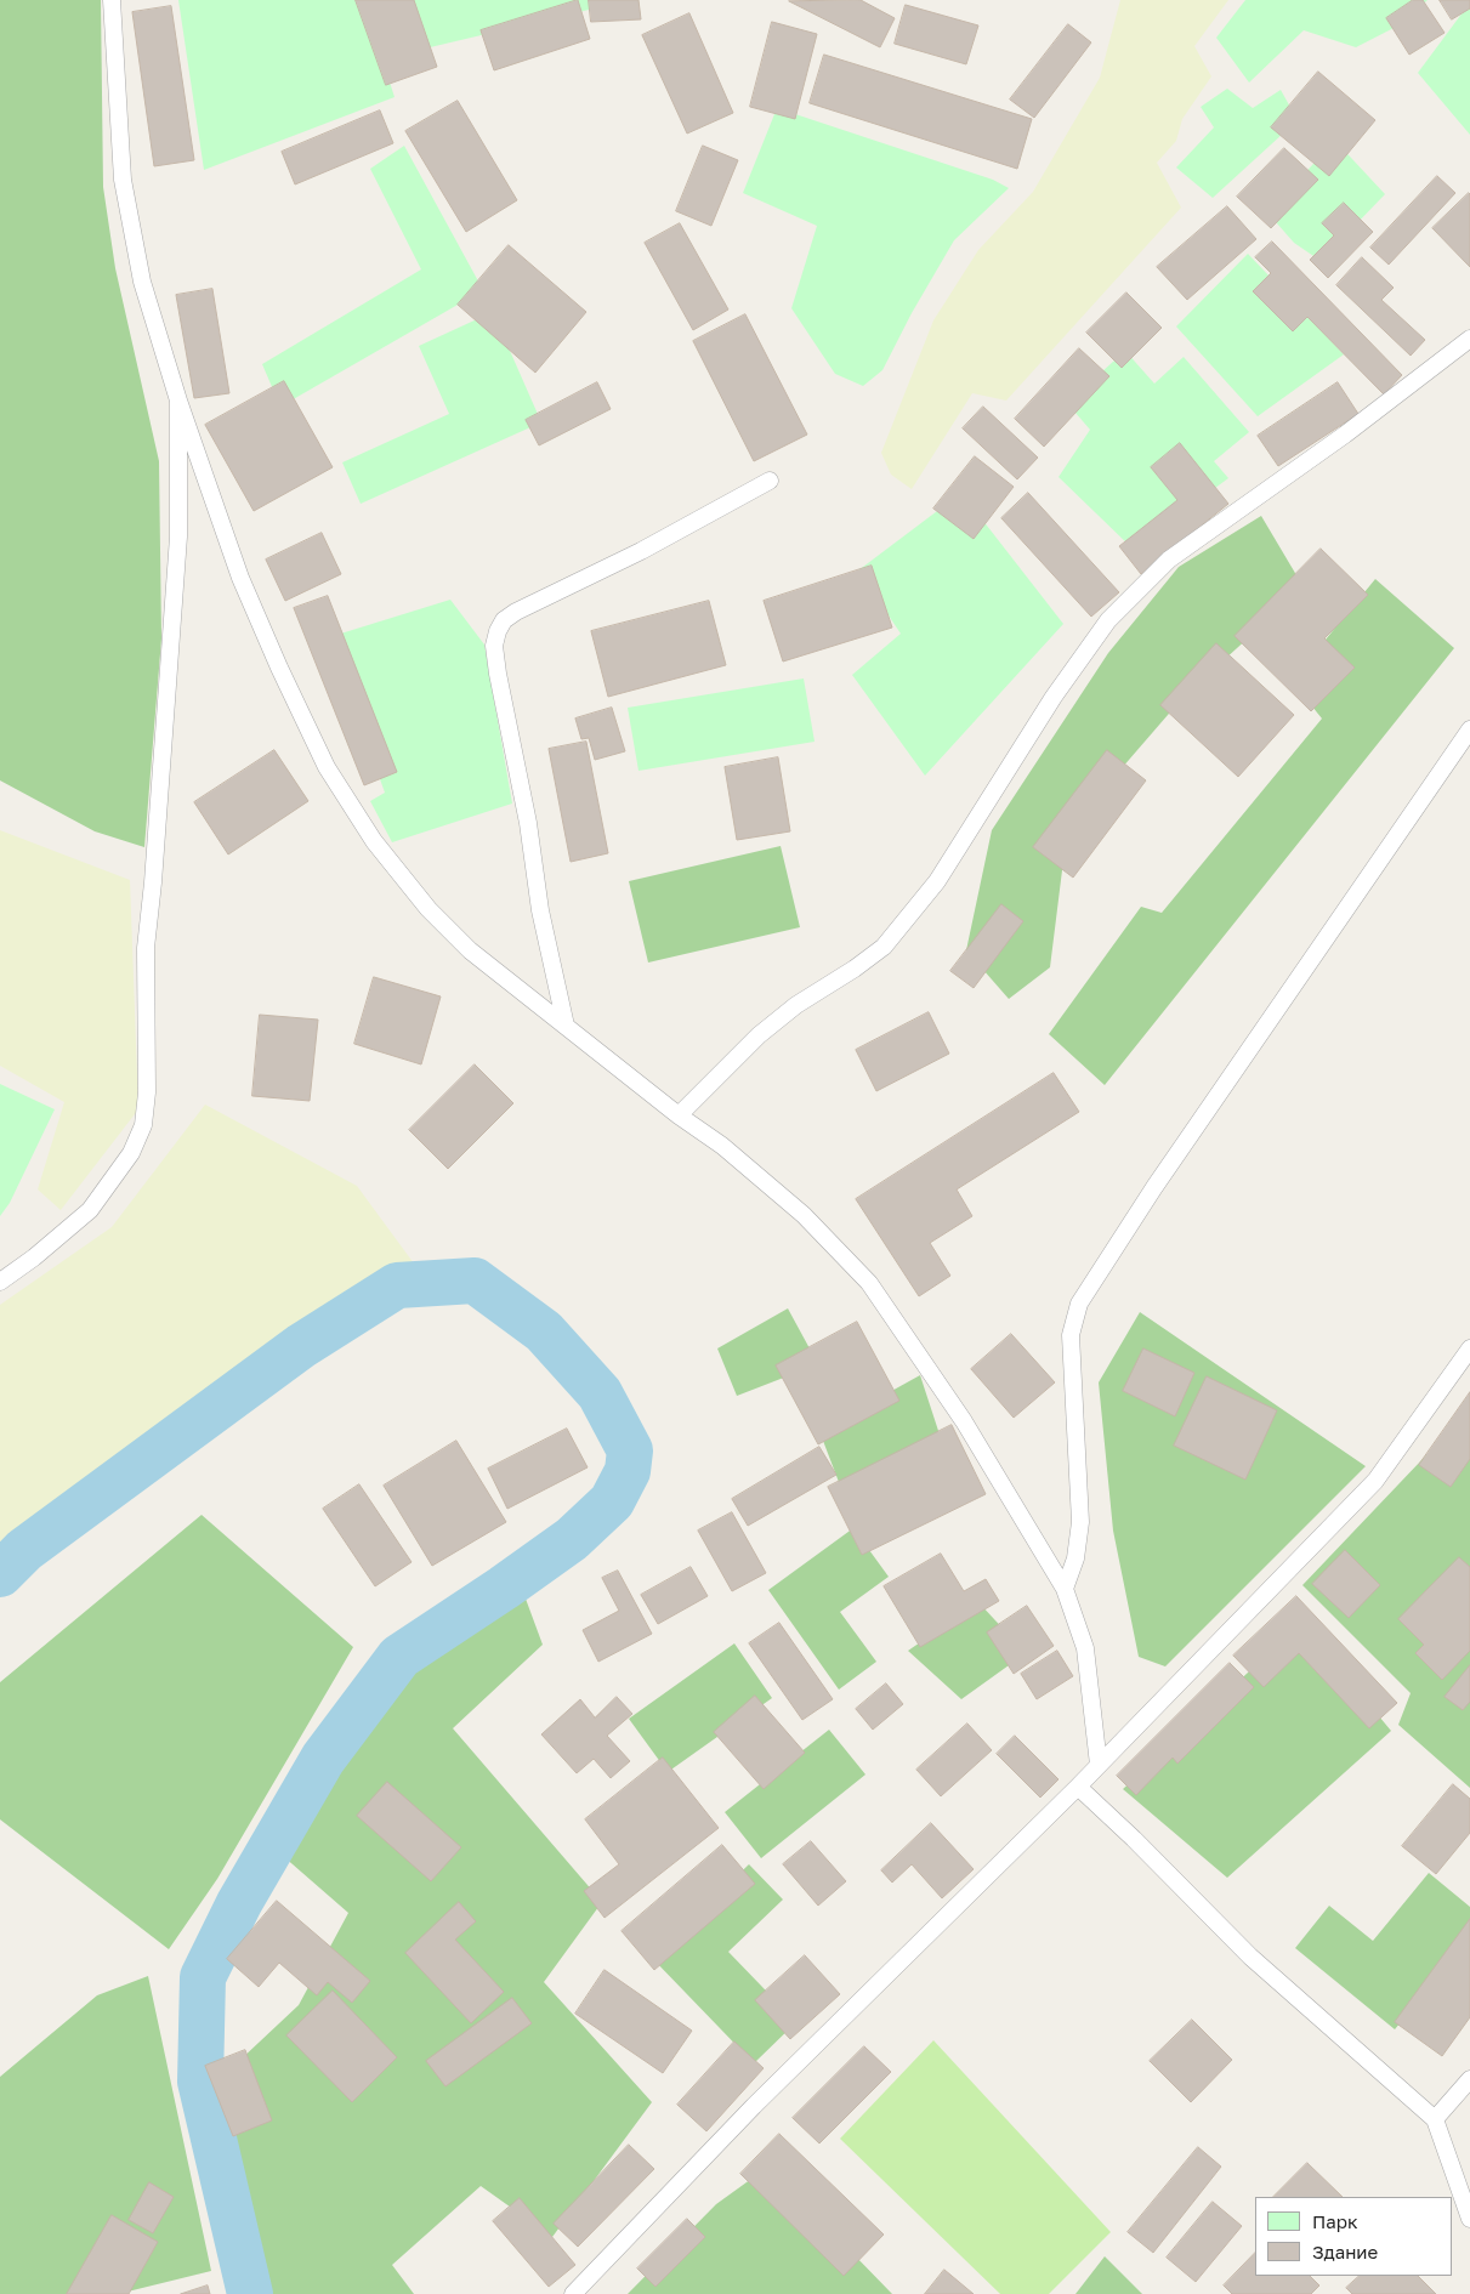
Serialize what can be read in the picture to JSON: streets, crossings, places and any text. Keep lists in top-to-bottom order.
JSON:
{
  "legend": ["Парк", "Здание"]
}
